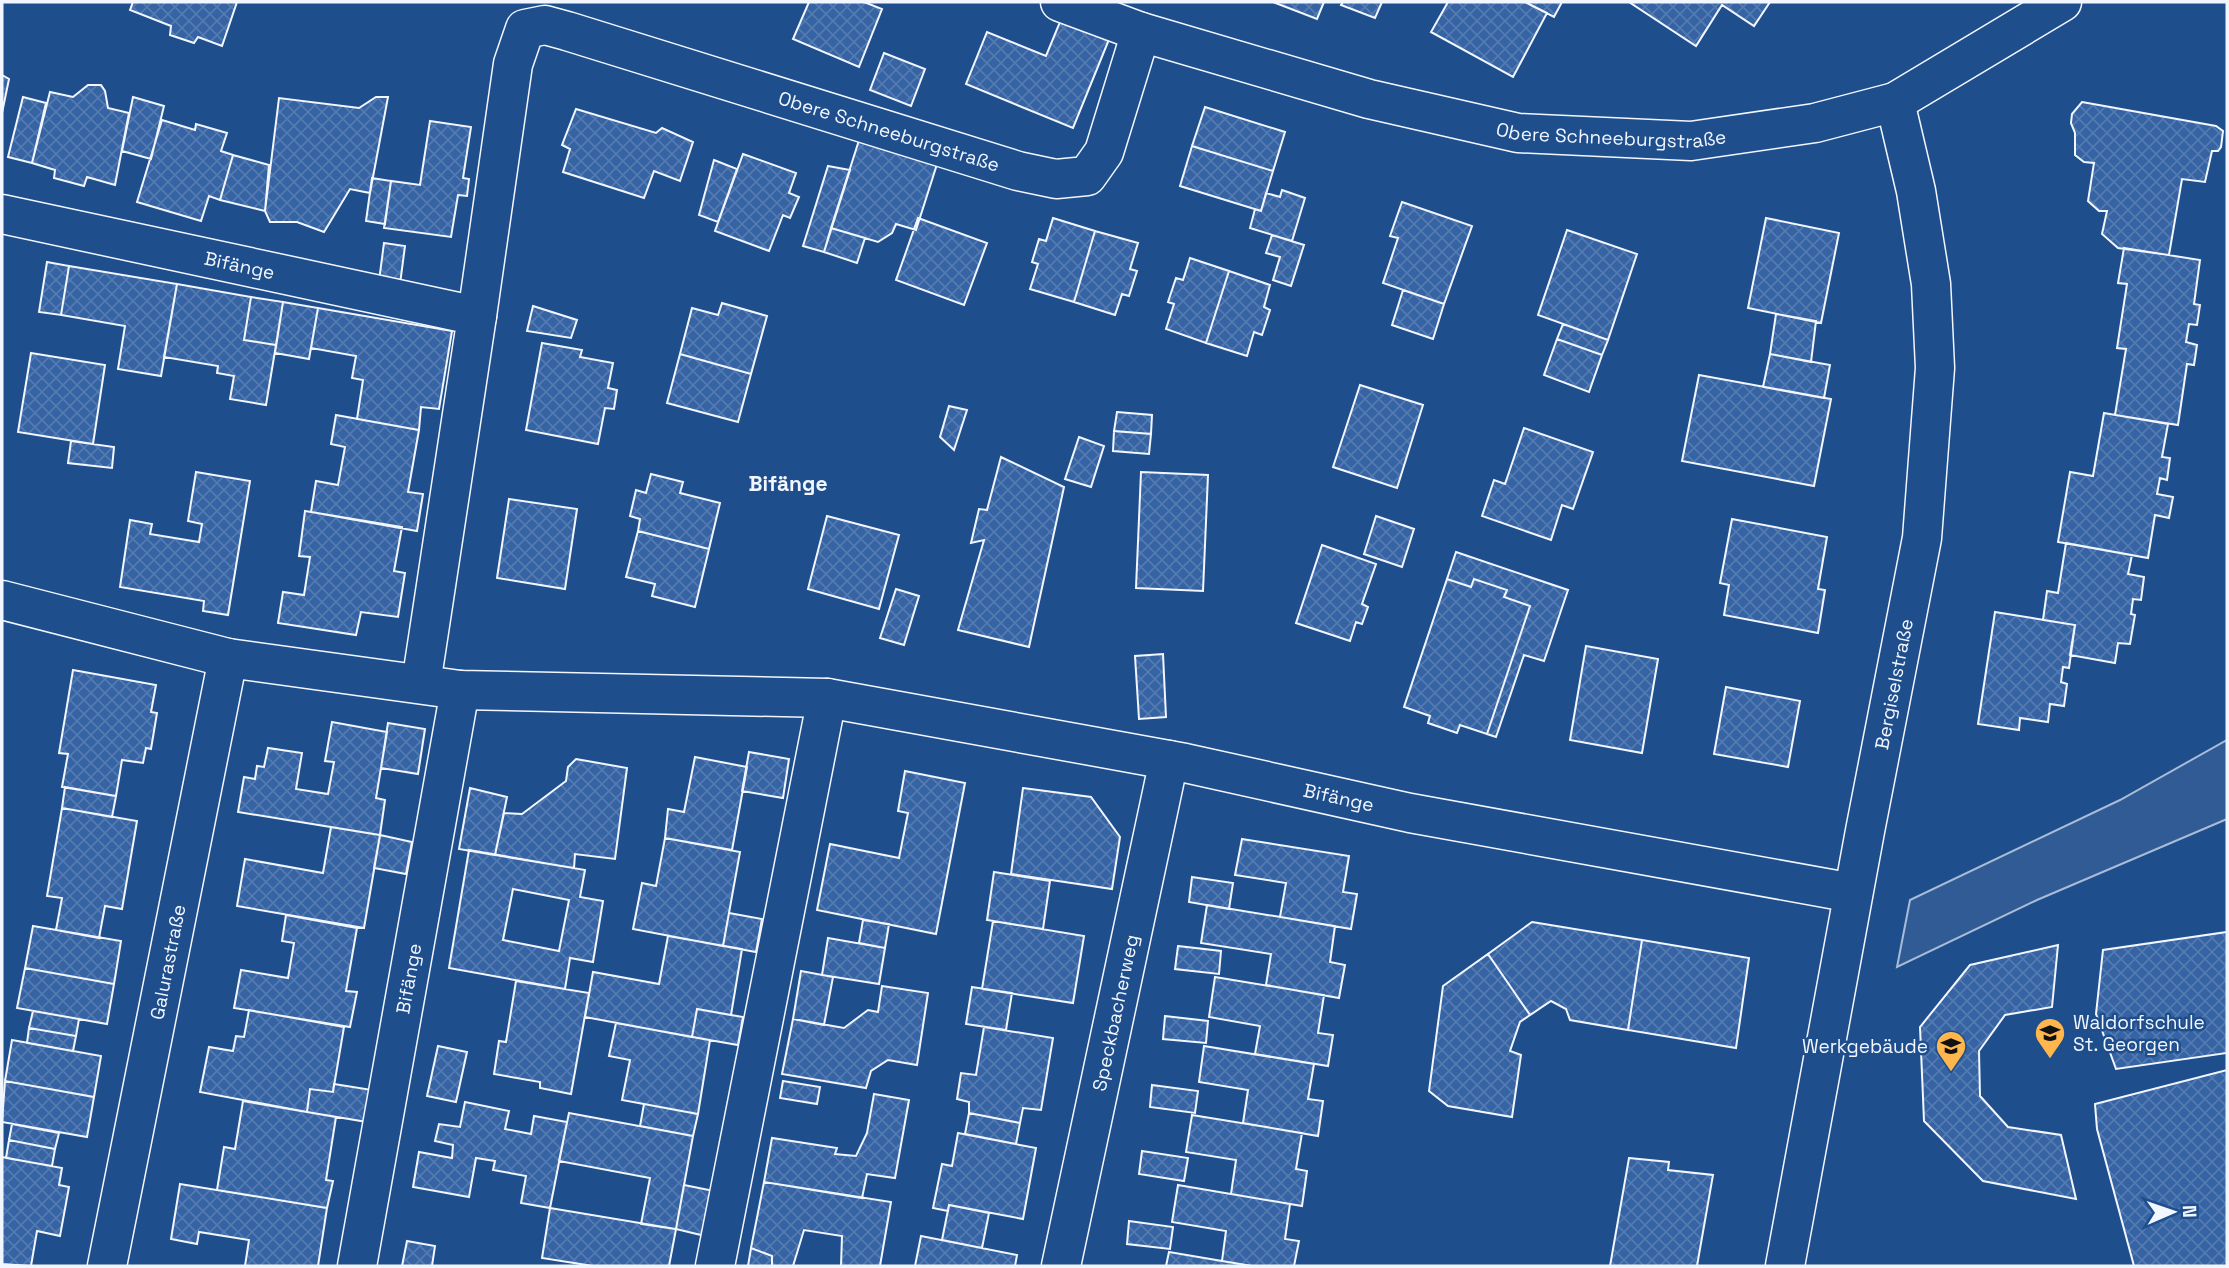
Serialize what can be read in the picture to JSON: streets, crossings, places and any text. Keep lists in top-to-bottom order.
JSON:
{
  "streets": {
    "street": [
      "Obere Schneeburgstraße",
      "Bifänge",
      "Bergiselstraße",
      "Galurastraße",
      "Speckbacherweg"
    ]
  },
  "crossings": [
    ["Obere Schneeburgstraße", "Bifänge"],
    ["Obere Schneeburgstraße", "Bergiselstraße"],
    ["Bifänge", "Bergiselstraße"],
    ["Bifänge", "Galurastraße"],
    ["Bifänge", "Speckbacherweg"]
  ],
  "districts": ["Bifänge"],
  "places": {
    "school or university": ["Waldorfschule St. Georgen", "Werkgebäude"]
  },
  "north": "right"
}
